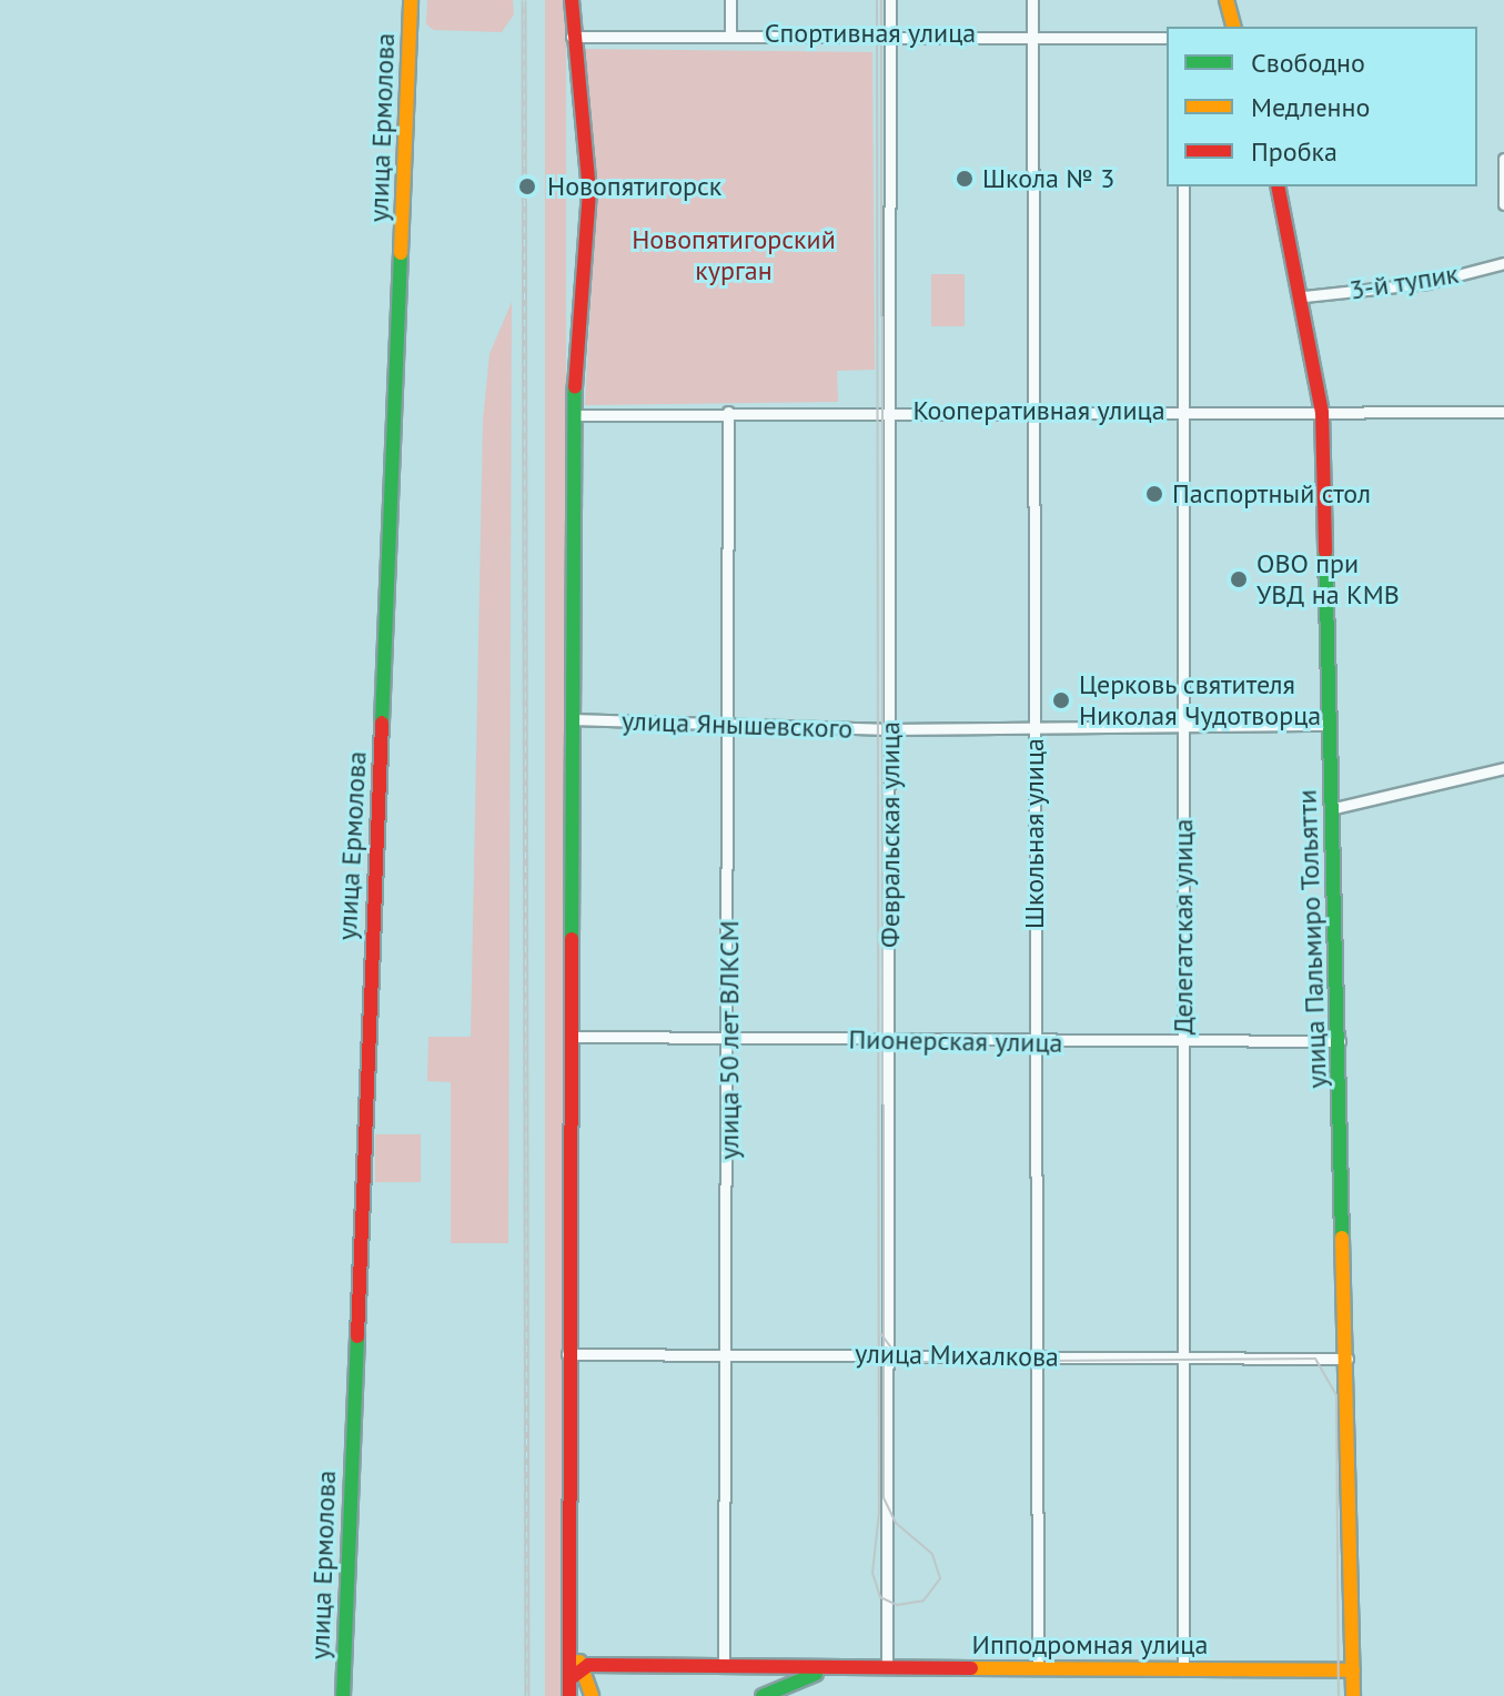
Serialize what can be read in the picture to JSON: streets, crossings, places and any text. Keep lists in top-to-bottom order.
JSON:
{
  "streets": {
    "street": [
      "Спортивная улица",
      "улица Ермолова",
      "3-й тупик",
      "Кооперативная улица",
      "улица Янышевского",
      "Школьная улица",
      "Февральская улица",
      "Делегатская улица",
      "улица Пальмиро Тольятти",
      "улица 50 лет ВЛКСМ",
      "Пионерская улица",
      "улица Михалкова",
      "Ипподромная улица"
    ]
  },
  "crossings": [
    ["Спортивная улица", "Школьная улица"],
    ["Спортивная улица", "Февральская улица"],
    ["3-й тупик", "улица Пальмиро Тольятти"],
    ["Кооперативная улица", "Школьная улица"],
    ["Кооперативная улица", "Февральская улица"],
    ["Кооперативная улица", "Делегатская улица"],
    ["Кооперативная улица", "улица Пальмиро Тольятти"],
    ["Кооперативная улица", "улица 50 лет ВЛКСМ"],
    ["улица Янышевского", "Школьная улица"],
    ["улица Янышевского", "Февральская улица"],
    ["улица Янышевского", "Делегатская улица"],
    ["улица Янышевского", "улица Пальмиро Тольятти"],
    ["улица Янышевского", "улица 50 лет ВЛКСМ"],
    ["Школьная улица", "Пионерская улица"],
    ["Школьная улица", "улица Михалкова"],
    ["Школьная улица", "Ипподромная улица"],
    ["Февральская улица", "Пионерская улица"],
    ["Февральская улица", "улица Михалкова"],
    ["Февральская улица", "Ипподромная улица"],
    ["Делегатская улица", "Пионерская улица"],
    ["Делегатская улица", "улица Михалкова"],
    ["Делегатская улица", "Ипподромная улица"],
    ["улица Пальмиро Тольятти", "Пионерская улица"],
    ["улица Пальмиро Тольятти", "улица Михалкова"],
    ["улица Пальмиро Тольятти", "Ипподромная улица"],
    ["улица 50 лет ВЛКСМ", "Пионерская улица"],
    ["улица 50 лет ВЛКСМ", "улица Михалкова"],
    ["улица 50 лет ВЛКСМ", "Ипподромная улица"]
  ],
  "parks": ["Новопятигорский курган"],
  "places": [
    "Школа № 3",
    "Новопятигорск",
    "Паспортный стол",
    "ОВО при УВД на КМВ",
    "Церковь святителя Николая Чудотворца"
  ],
  "legend": ["Свободно", "Медленно", "Пробка"]
}
